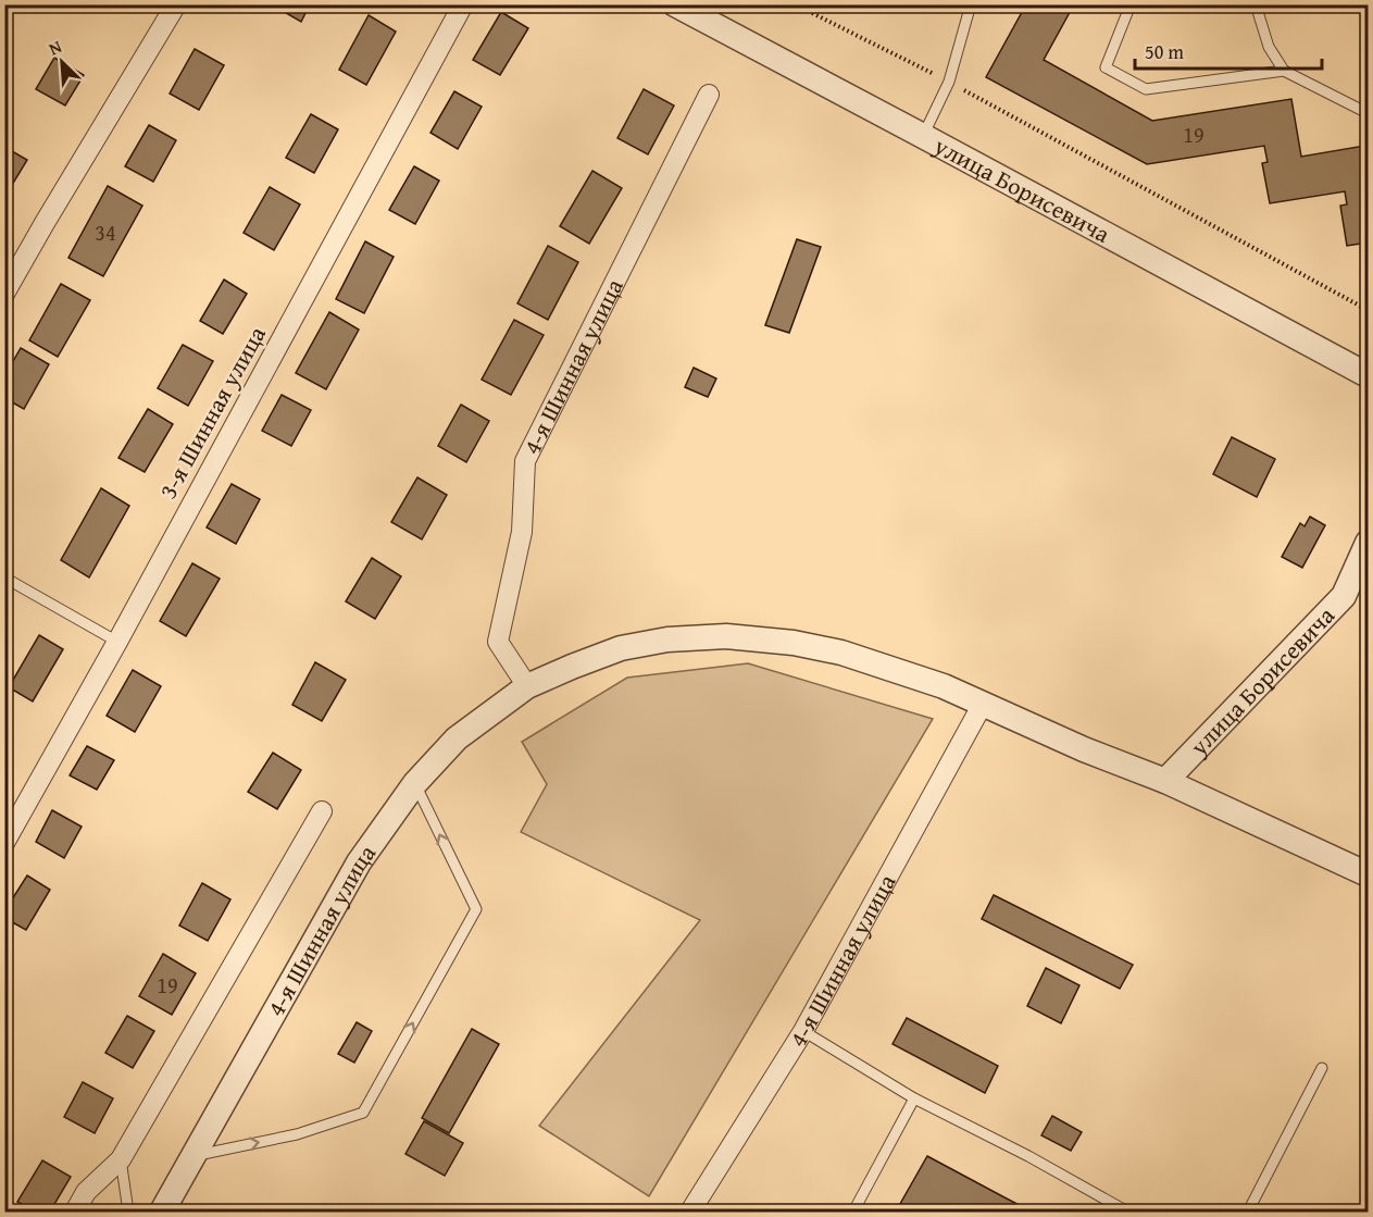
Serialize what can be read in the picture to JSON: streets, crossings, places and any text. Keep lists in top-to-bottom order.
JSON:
{
  "streets": {
    "street": ["улица Борисевича", "4-я Шинная улица", "3-я Шинная улица"]
  },
  "crossings": [
    ["улица Борисевича", "4-я Шинная улица"]
  ],
  "house_numbers": ["19", "34", "19"],
  "scale_bar": "50 m",
  "north": "top left"
}
